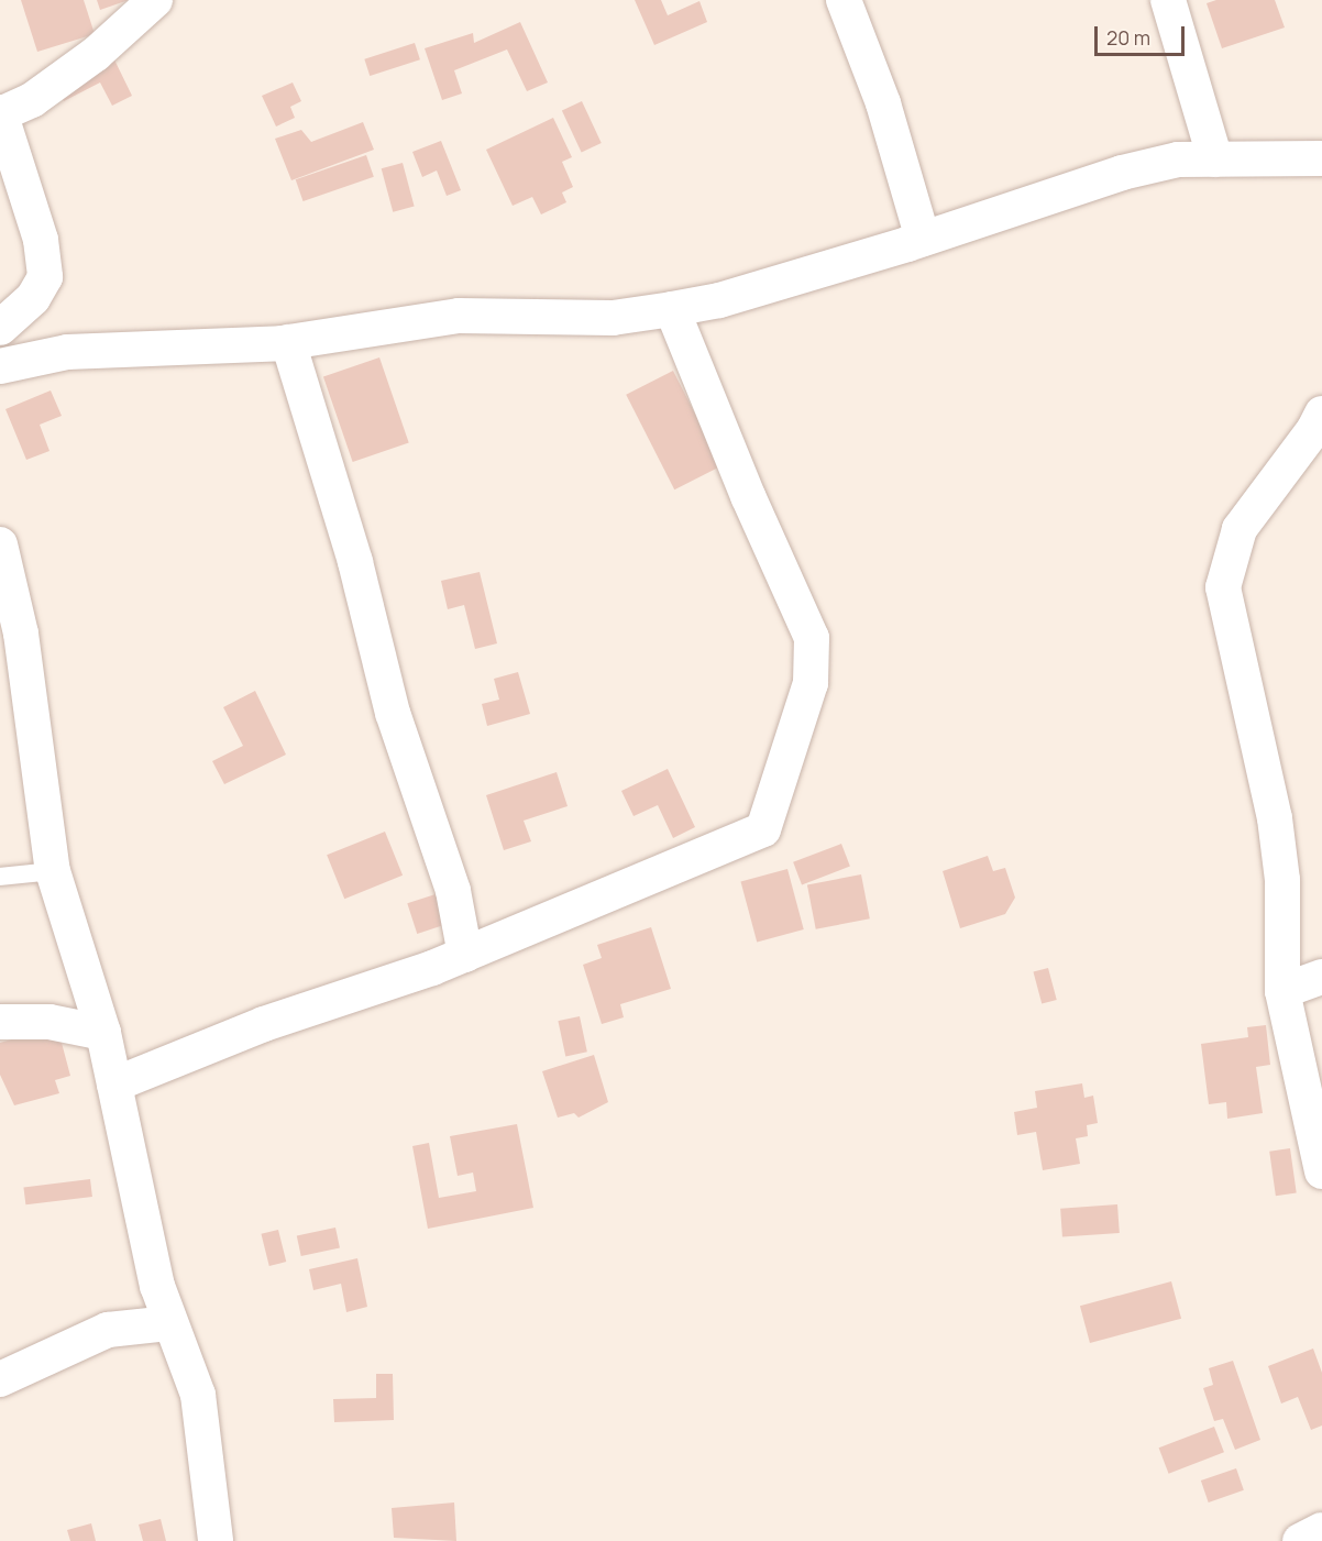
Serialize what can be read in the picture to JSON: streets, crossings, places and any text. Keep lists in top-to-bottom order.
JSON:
{
  "scale_bar": "20 m"
}
